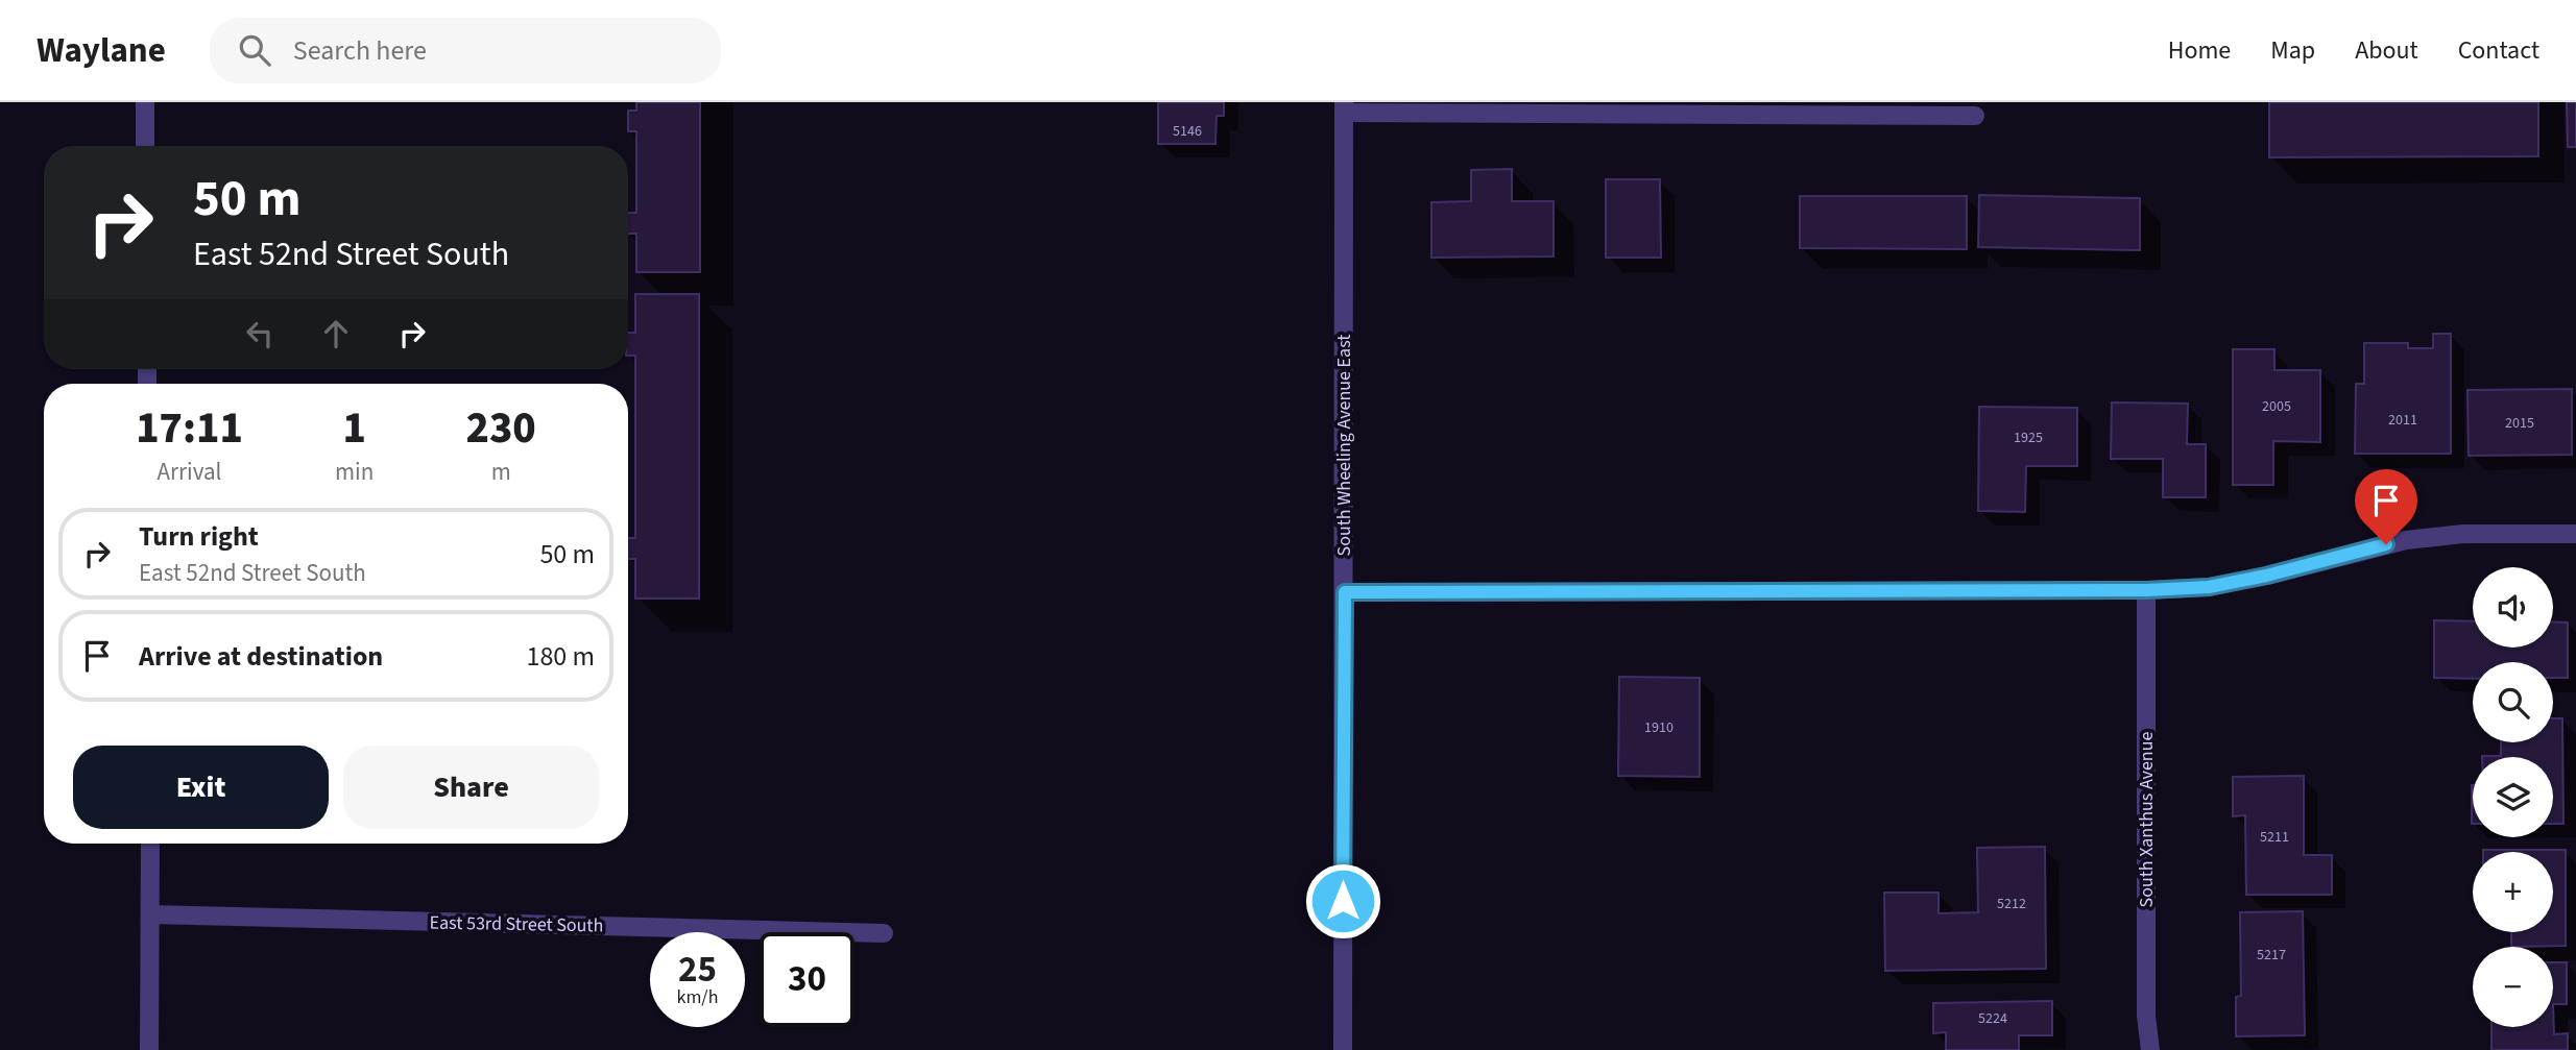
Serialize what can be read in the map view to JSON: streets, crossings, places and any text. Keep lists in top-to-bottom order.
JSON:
{
  "streets": {
    "street": ["South Wheeling Avenue East", "South Xanthus Avenue", "East 53rd Street South"]
  },
  "house_numbers": [
    "5146",
    "2005",
    "2011",
    "2015",
    "1925",
    "1910",
    "5211",
    "5212",
    "5217",
    "5224"
  ],
  "page": {
    "header": "Waylane",
    "search": "Search here",
    "nav": [
      "Home",
      "Map",
      "About",
      "Contact"
    ],
    "turn": ["50 m", "East 52nd Street South"],
    "eta": [
      "17:11",
      "Arrival",
      "1",
      "min",
      "230",
      "m"
    ],
    "list": [
      {
        "name": "Turn right",
        "note": "East 52nd Street South",
        "value": "50 m"
      },
      {
        "name": "Arrive at destination",
        "value": "180 m"
      }
    ],
    "map_buttons": ["+", "−"],
    "buttons": ["Exit", "Share"],
    "speed": "25 km/h",
    "limit": "30"
  }
}
